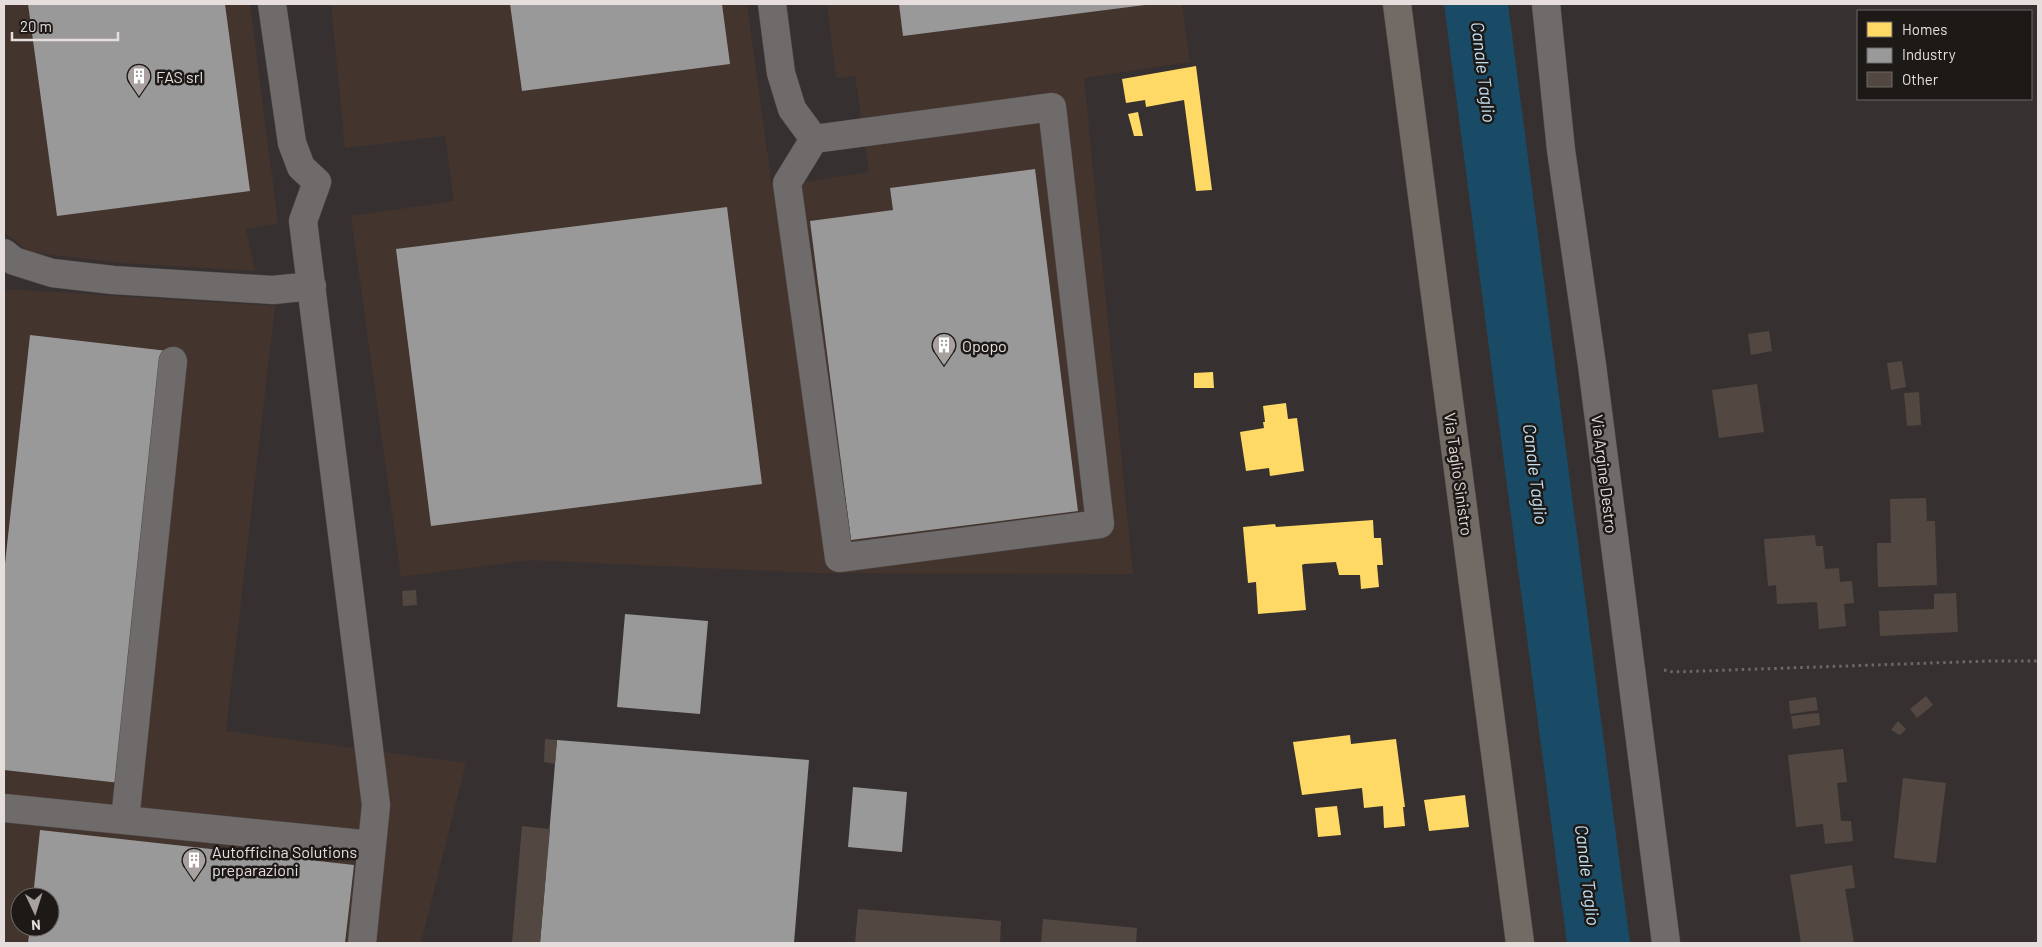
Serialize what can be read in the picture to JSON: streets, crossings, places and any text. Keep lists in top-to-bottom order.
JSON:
{
  "streets": {
    "main road": ["Via Taglio Sinistro"],
    "street": ["Via Argine Destro"]
  },
  "water": ["Canale Taglio"],
  "places": {
    "building": ["FAS srl", "Opopo", "Autofficina Solutions preparazioni"]
  },
  "legend": ["Homes", "Industry", "Other"],
  "scale_bar": "20 m",
  "north": "bottom"
}
